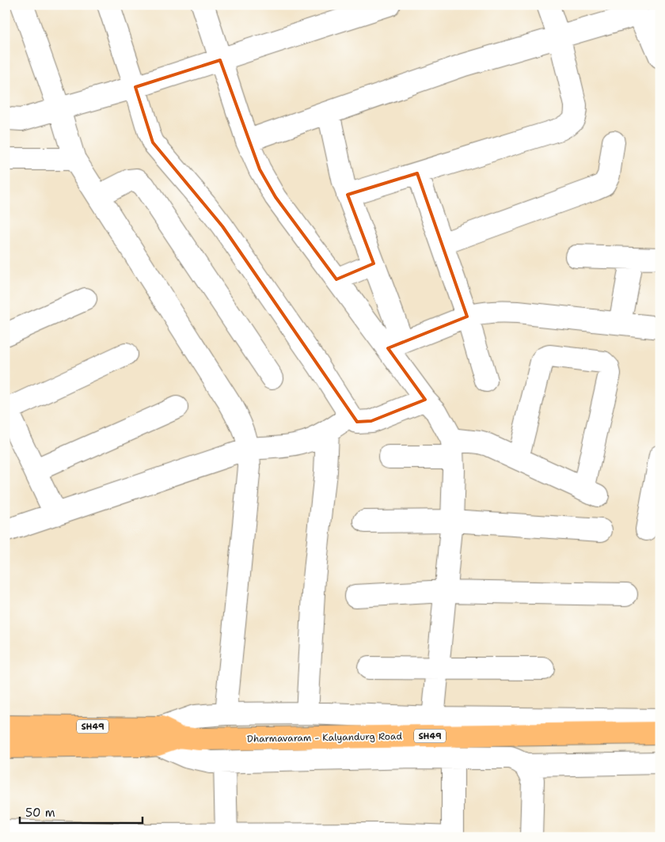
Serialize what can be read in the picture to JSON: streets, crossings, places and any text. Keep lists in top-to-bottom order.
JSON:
{
  "streets": {
    "main road": ["SH49", "Dharmavaram - Kalyandurg Road"]
  },
  "scale_bar": "50 m"
}
